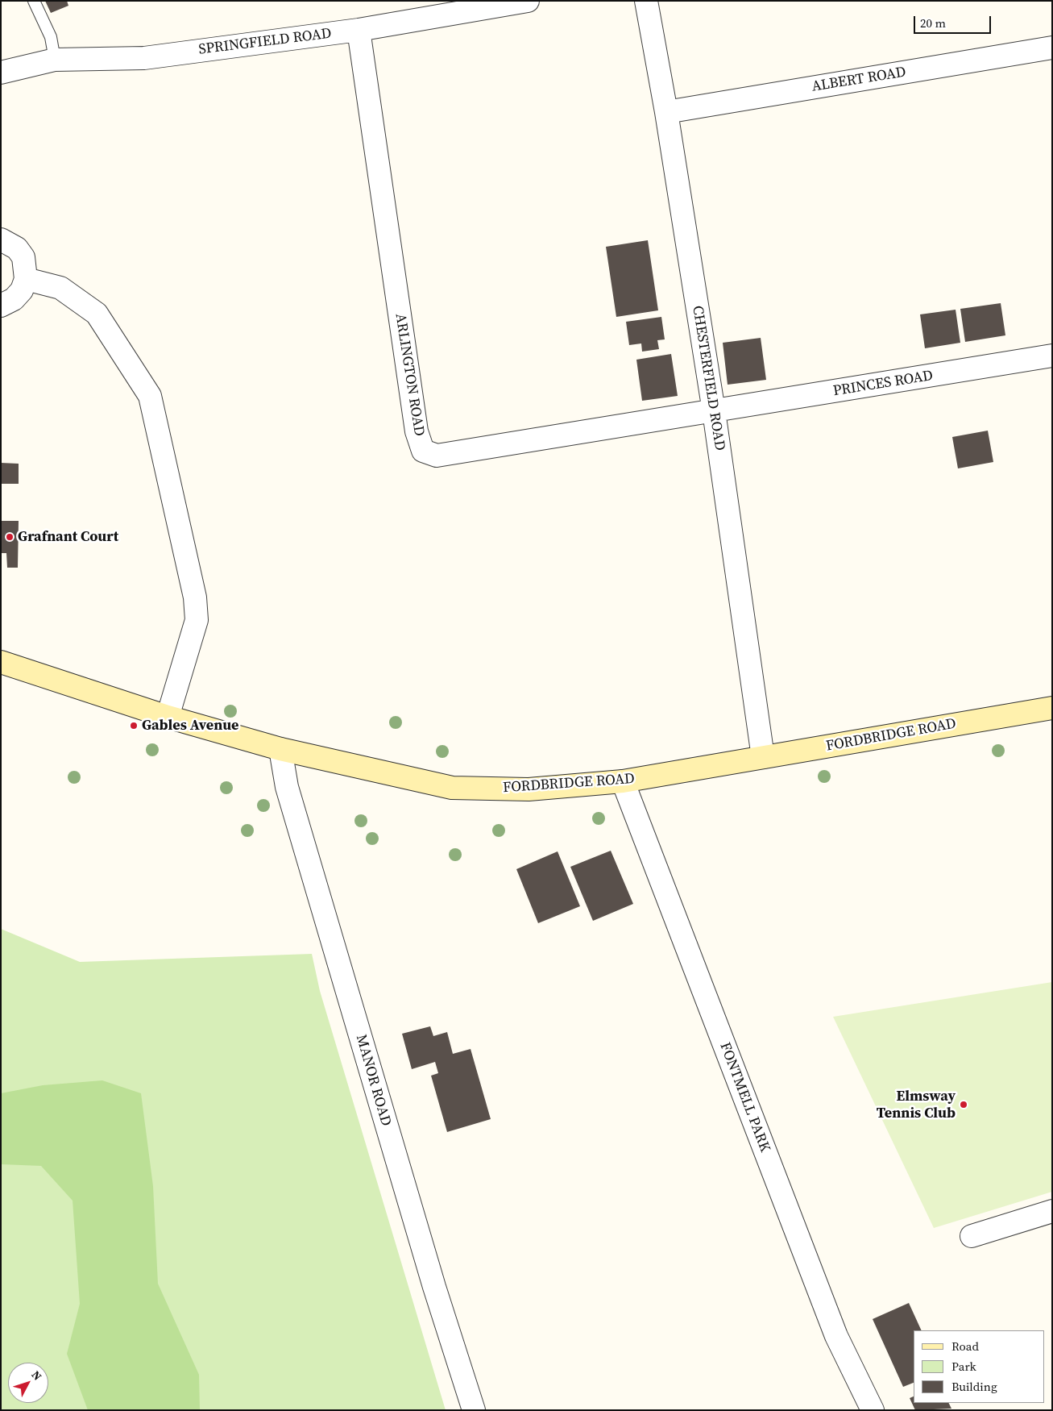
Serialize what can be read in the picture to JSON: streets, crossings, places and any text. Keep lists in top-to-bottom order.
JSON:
{
  "streets": {
    "main road": ["FORDBRIDGE ROAD"],
    "street": [
      "SPRINGFIELD ROAD",
      "ALBERT ROAD",
      "ARLINGTON ROAD",
      "CHESTERFIELD ROAD",
      "PRINCES ROAD",
      "MANOR ROAD",
      "FONTMELL PARK"
    ]
  },
  "crossings": [
    ["SPRINGFIELD ROAD", "ARLINGTON ROAD"],
    ["ALBERT ROAD", "CHESTERFIELD ROAD"],
    ["ARLINGTON ROAD", "CHESTERFIELD ROAD"],
    ["ARLINGTON ROAD", "PRINCES ROAD"],
    ["CHESTERFIELD ROAD", "PRINCES ROAD"],
    ["CHESTERFIELD ROAD", "FORDBRIDGE ROAD"],
    ["FORDBRIDGE ROAD", "MANOR ROAD"],
    ["FORDBRIDGE ROAD", "FONTMELL PARK"]
  ],
  "places": ["Grafnant Court", "Gables Avenue", "Elmsway Tennis Club"],
  "legend": ["Road", "Park", "Building"],
  "scale_bar": "20 m",
  "north": "top right"
}
